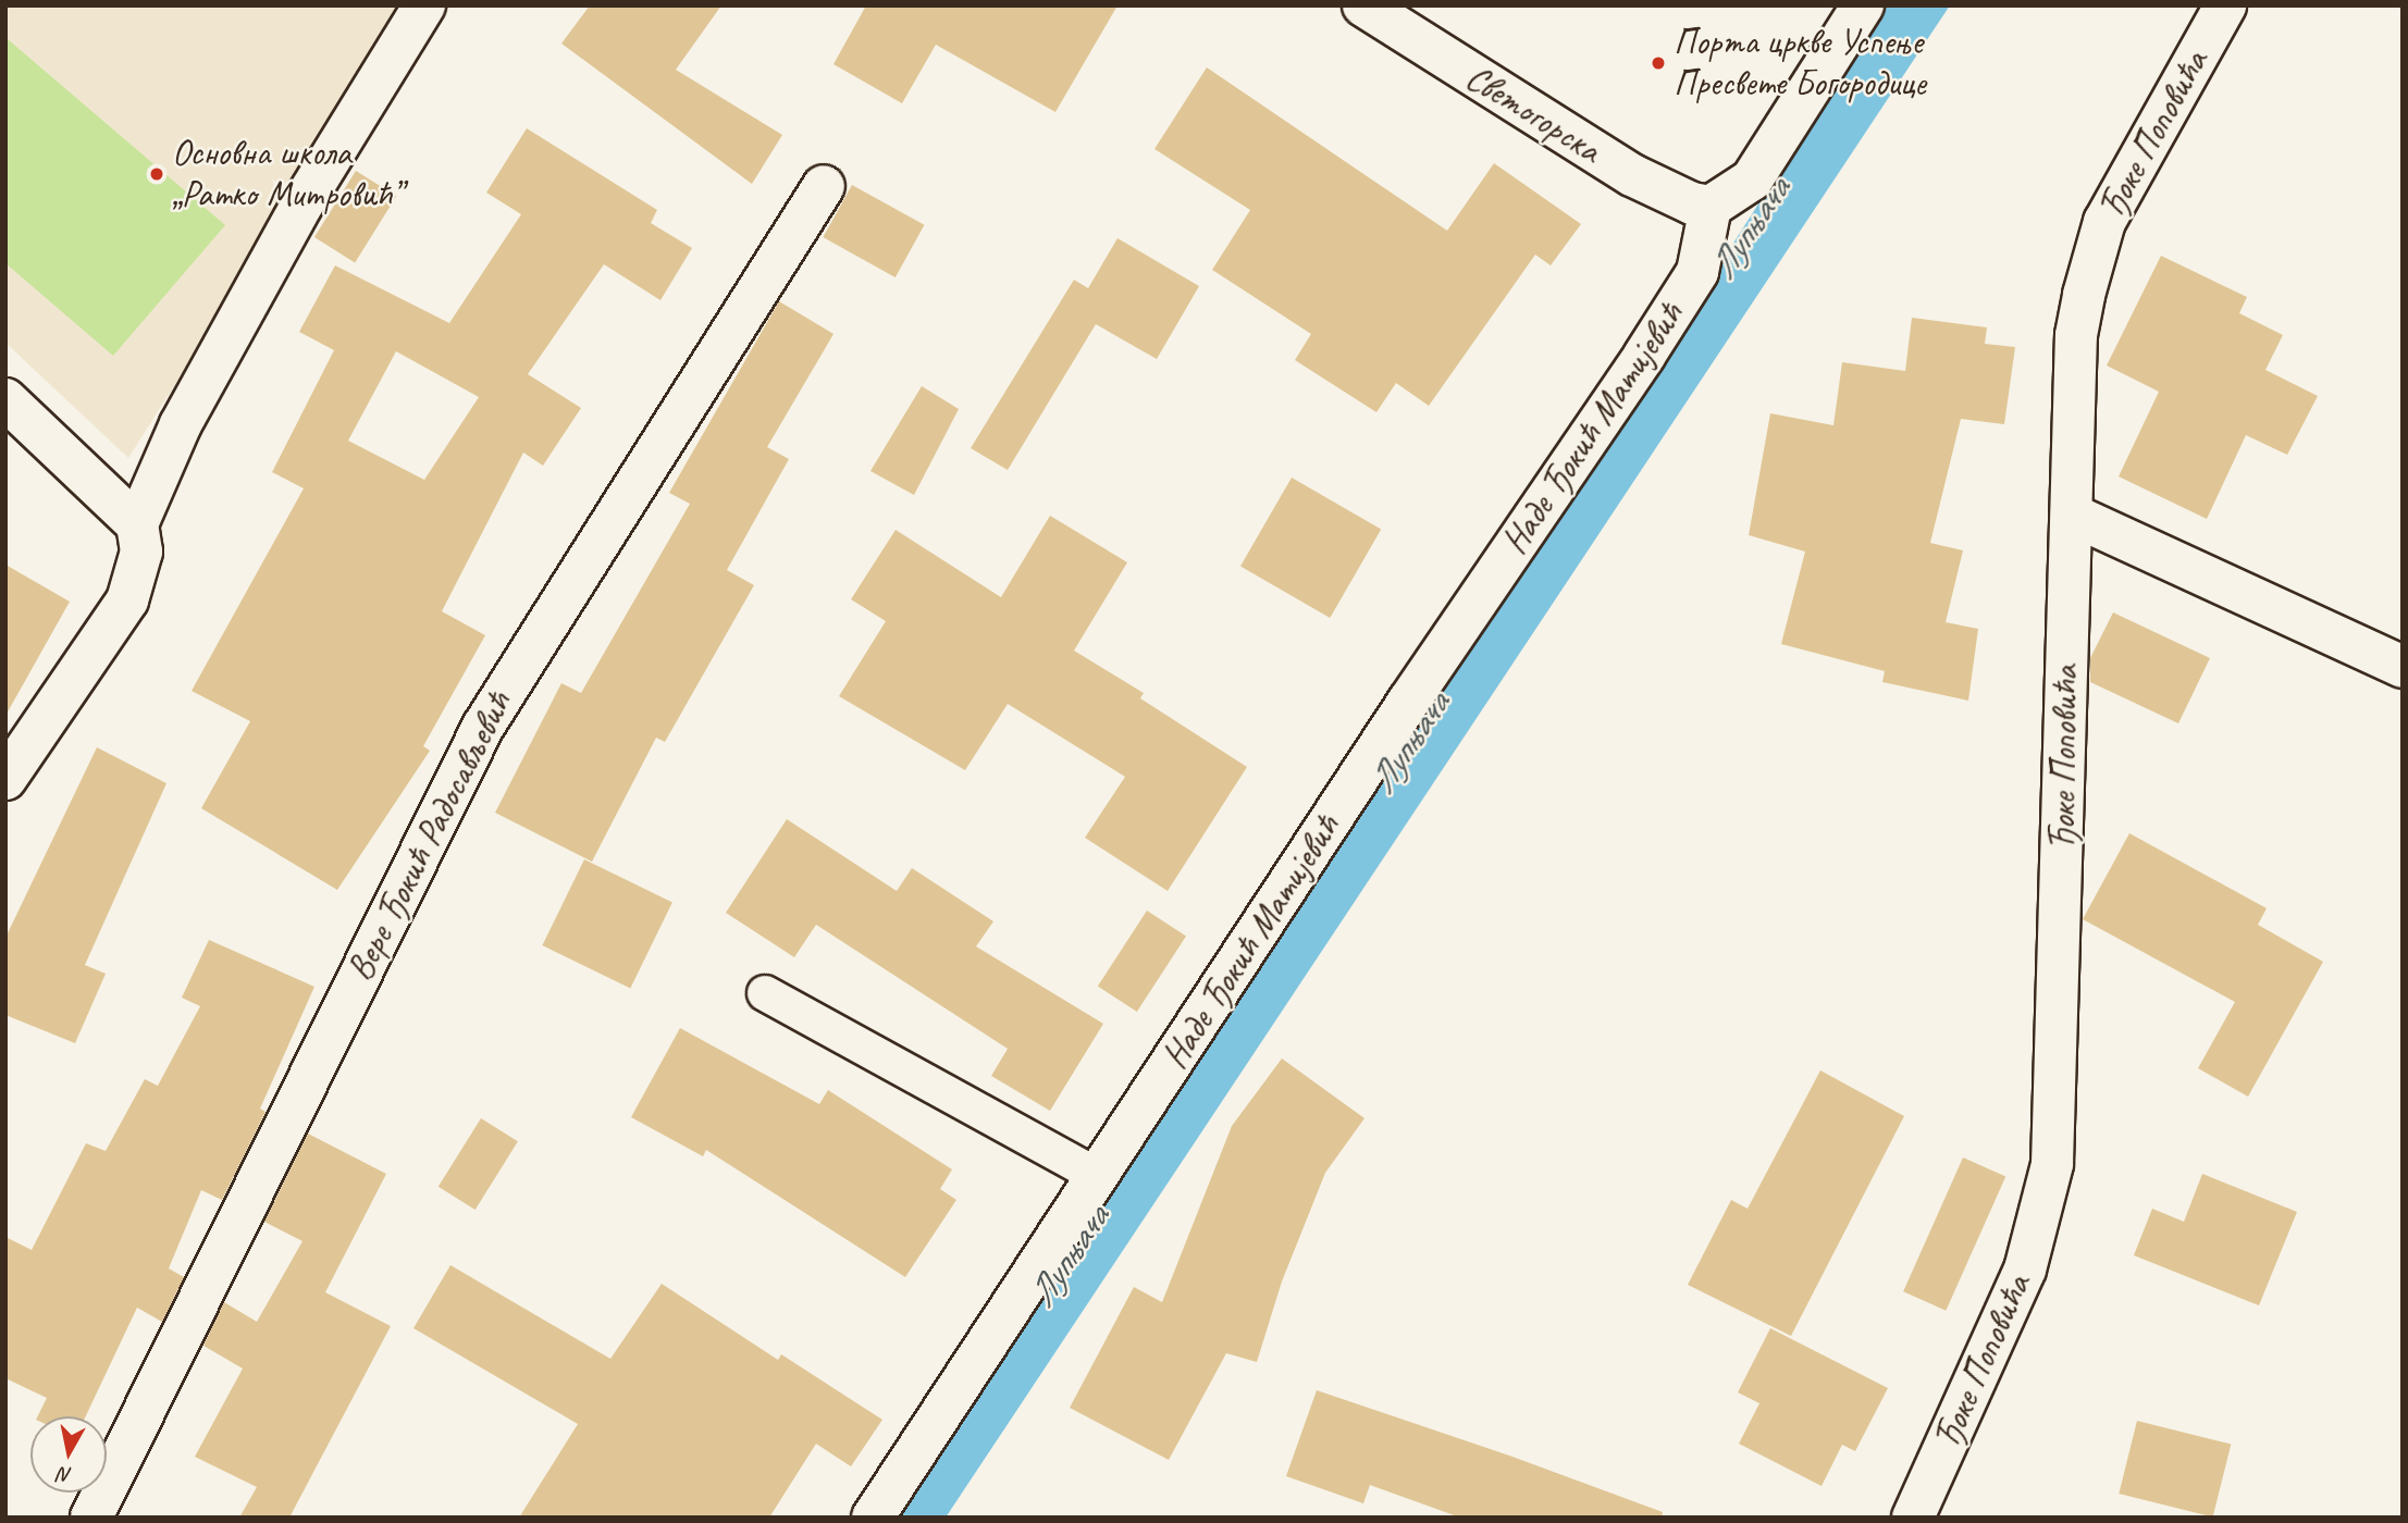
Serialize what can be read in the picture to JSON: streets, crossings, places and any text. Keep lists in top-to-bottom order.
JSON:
{
  "streets": {
    "street": [
      "Светогорска",
      "Ђоке Поповића",
      "Наде Ђокић Матијевић",
      "Вере Ђокић Радосављевић"
    ]
  },
  "crossings": [
    ["Светогорска", "Наде Ђокић Матијевић"]
  ],
  "water": ["Лупњача"],
  "places": ["Порта цркве Успење Пресвете Богородице", "Основна школа „Ратко Митровић”"],
  "north": "bottom"
}
